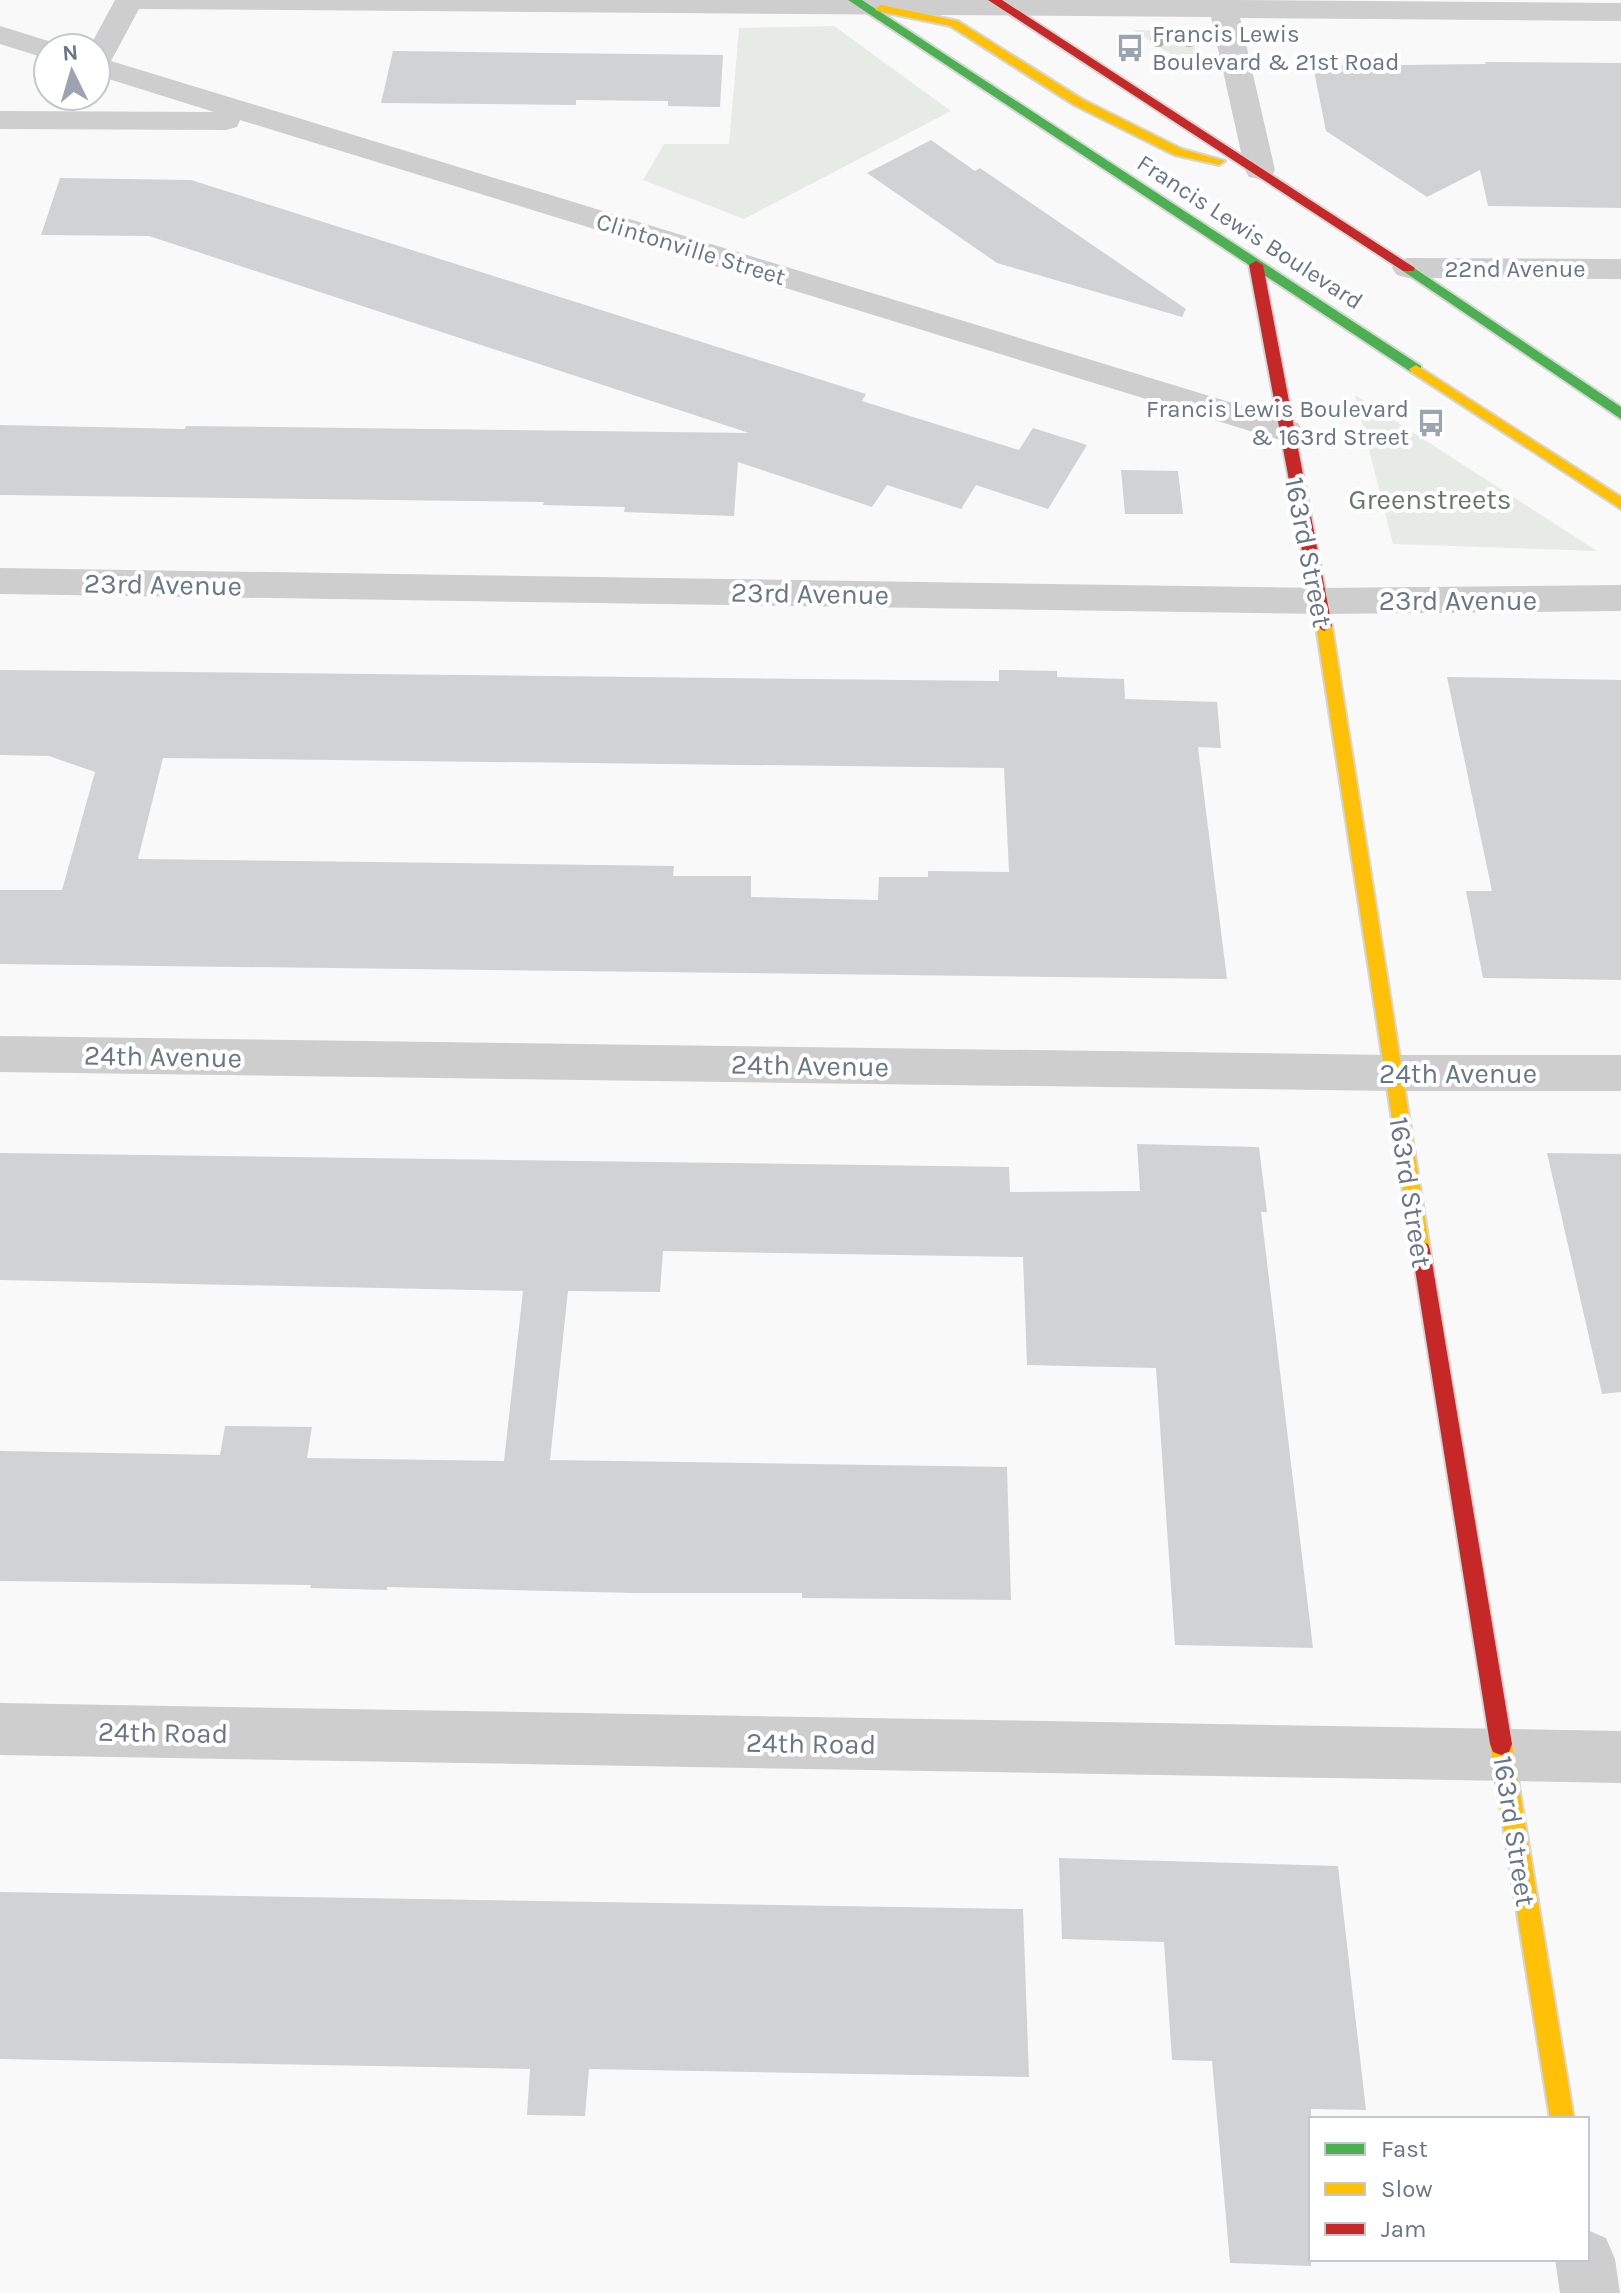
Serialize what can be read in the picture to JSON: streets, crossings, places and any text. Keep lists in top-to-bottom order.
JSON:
{
  "streets": {
    "main road": ["Francis Lewis Boulevard", "163rd Street"],
    "street": [
      "Clintonville Street",
      "22nd Avenue",
      "23rd Avenue",
      "24th Avenue",
      "24th Road"
    ]
  },
  "crossings": [
    ["Francis Lewis Boulevard", "22nd Avenue"],
    ["Francis Lewis Boulevard", "163rd Street"],
    ["Clintonville Street", "163rd Street"],
    ["163rd Street", "23rd Avenue"],
    ["163rd Street", "24th Avenue"],
    ["163rd Street", "24th Road"]
  ],
  "parks": ["Greenstreets"],
  "places": {
    "bus stop": ["Francis Lewis Boulevard & 21st Road", "Francis Lewis Boulevard & 163rd Street"]
  },
  "legend": ["Fast", "Slow", "Jam"],
  "north": "top"
}
